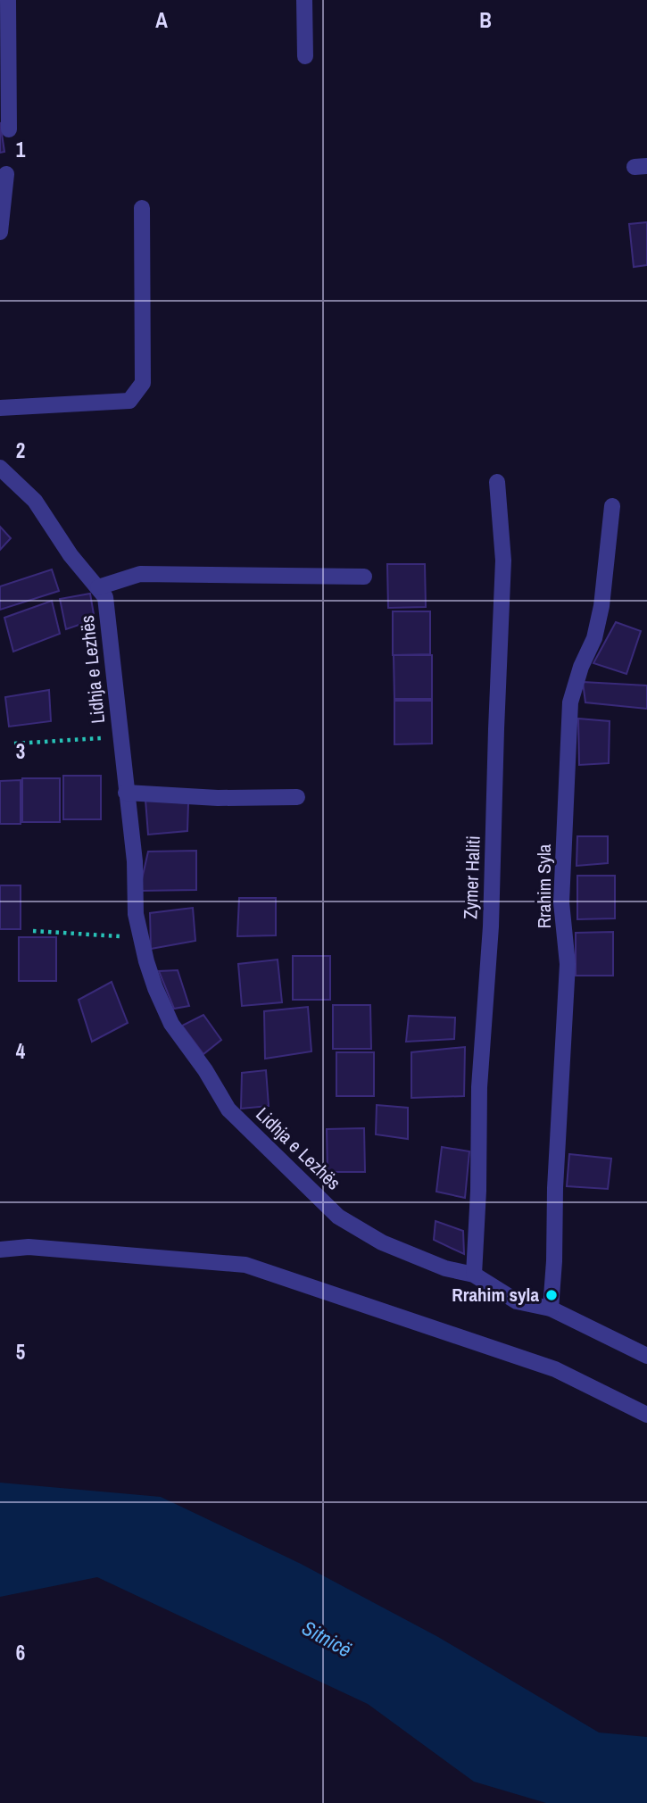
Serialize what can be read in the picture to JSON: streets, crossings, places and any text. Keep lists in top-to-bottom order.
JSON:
{
  "streets": {
    "street": ["Lidhja e Lezhës", "Zymer Haliti", "Rrahim Syla"]
  },
  "crossings": [
    ["Lidhja e Lezhës", "Zymer Haliti"],
    ["Lidhja e Lezhës", "Rrahim Syla"]
  ],
  "water": ["Sitnicë"],
  "places": ["Rrahim syla"],
  "grid": {
    "columns": ["A", "B"],
    "rows": [
      "1",
      "2",
      "3",
      "4",
      "5",
      "6"
    ]
  }
}
